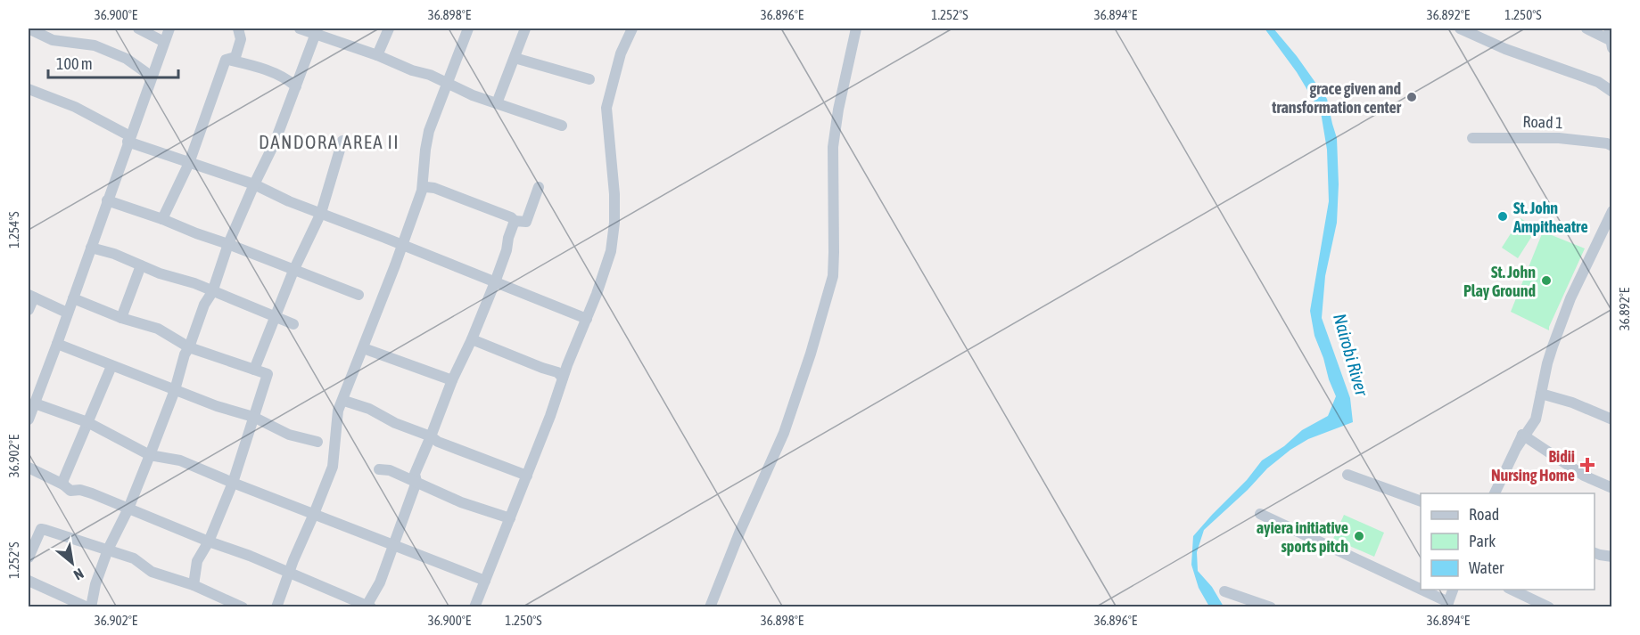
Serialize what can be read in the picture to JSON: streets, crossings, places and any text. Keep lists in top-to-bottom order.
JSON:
{
  "streets": {
    "street": ["Road 1"]
  },
  "districts": ["DANDORA AREA II"],
  "water": ["Nairobi River"],
  "places": {
    "other": [
      "grace given and transformation center",
      "St. John Ampitheatre",
      "St. John Play Ground",
      "ayiera initiative sports pitch"
    ],
    "health": ["Bidii Nursing Home"]
  },
  "legend": ["Road", "Park", "Water"],
  "scale_bar": "100 m",
  "north": "bottom right",
  "coordinates": [
    "36.900°E",
    "36.898°E",
    "36.896°E",
    "1.252°S",
    "36.894°E",
    "36.892°E",
    "1.250°S",
    "1.254°S",
    "36.902°E"
  ]
}
